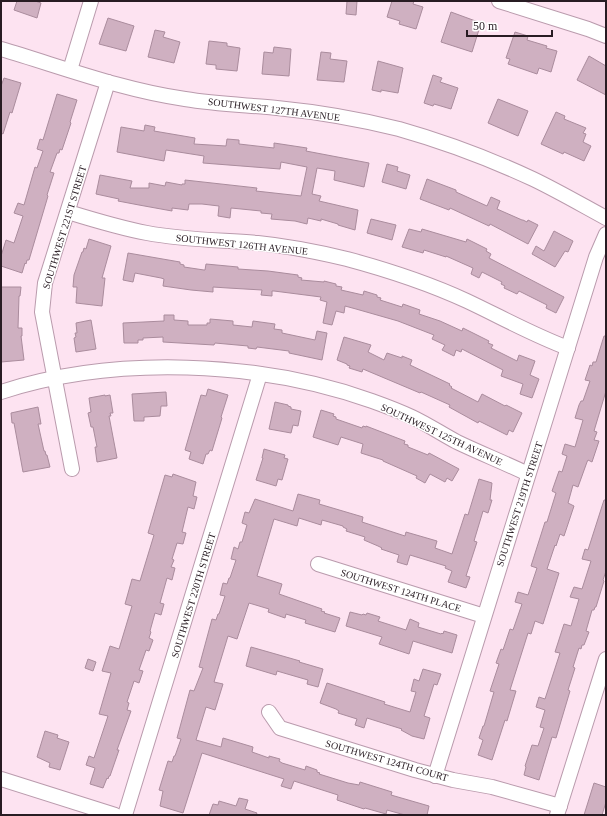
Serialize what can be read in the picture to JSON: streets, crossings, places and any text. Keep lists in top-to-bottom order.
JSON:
{
  "streets": {
    "street": [
      "SOUTHWEST 127TH AVENUE",
      "SOUTHWEST 221ST STREET",
      "SOUTHWEST 126TH AVENUE",
      "SOUTHWEST 125TH AVENUE",
      "SOUTHWEST 219TH STREET",
      "SOUTHWEST 124TH PLACE",
      "SOUTHWEST 220TH STREET",
      "SOUTHWEST 124TH COURT"
    ]
  },
  "crossings": [
    ["SOUTHWEST 127TH AVENUE", "SOUTHWEST 221ST STREET"],
    ["SOUTHWEST 221ST STREET", "SOUTHWEST 126TH AVENUE"],
    ["SOUTHWEST 221ST STREET", "SOUTHWEST 125TH AVENUE"],
    ["SOUTHWEST 126TH AVENUE", "SOUTHWEST 219TH STREET"],
    ["SOUTHWEST 125TH AVENUE", "SOUTHWEST 219TH STREET"],
    ["SOUTHWEST 125TH AVENUE", "SOUTHWEST 220TH STREET"],
    ["SOUTHWEST 219TH STREET", "SOUTHWEST 124TH PLACE"],
    ["SOUTHWEST 219TH STREET", "SOUTHWEST 124TH COURT"]
  ],
  "scale_bar": "50 m"
}
